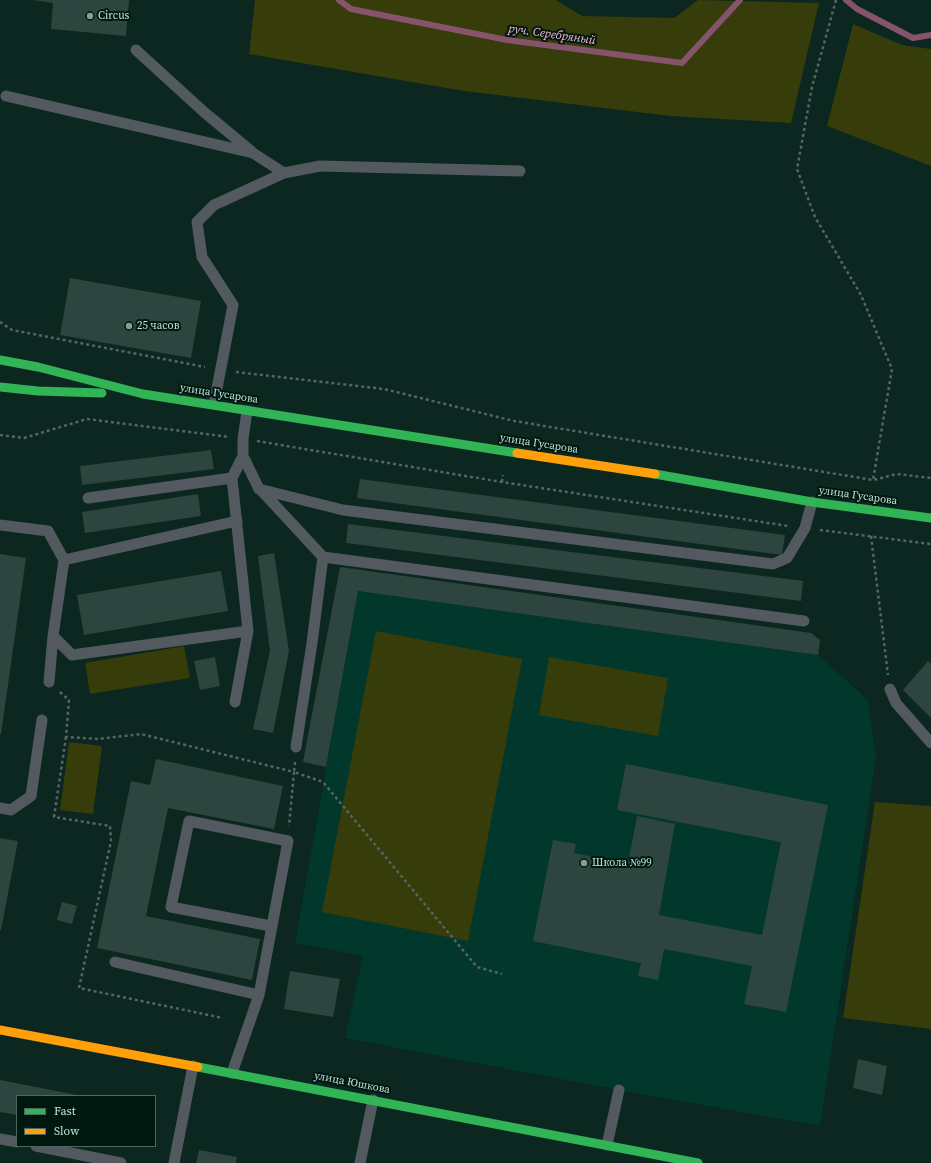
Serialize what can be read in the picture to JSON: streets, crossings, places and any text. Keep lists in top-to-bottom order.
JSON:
{
  "streets": {
    "main road": ["улица Гусарова", "улица Юшкова"]
  },
  "water": ["руч. Серебряный"],
  "places": ["Circus", "25 часов", "Школа №99"],
  "legend": ["Fast", "Slow"]
}
